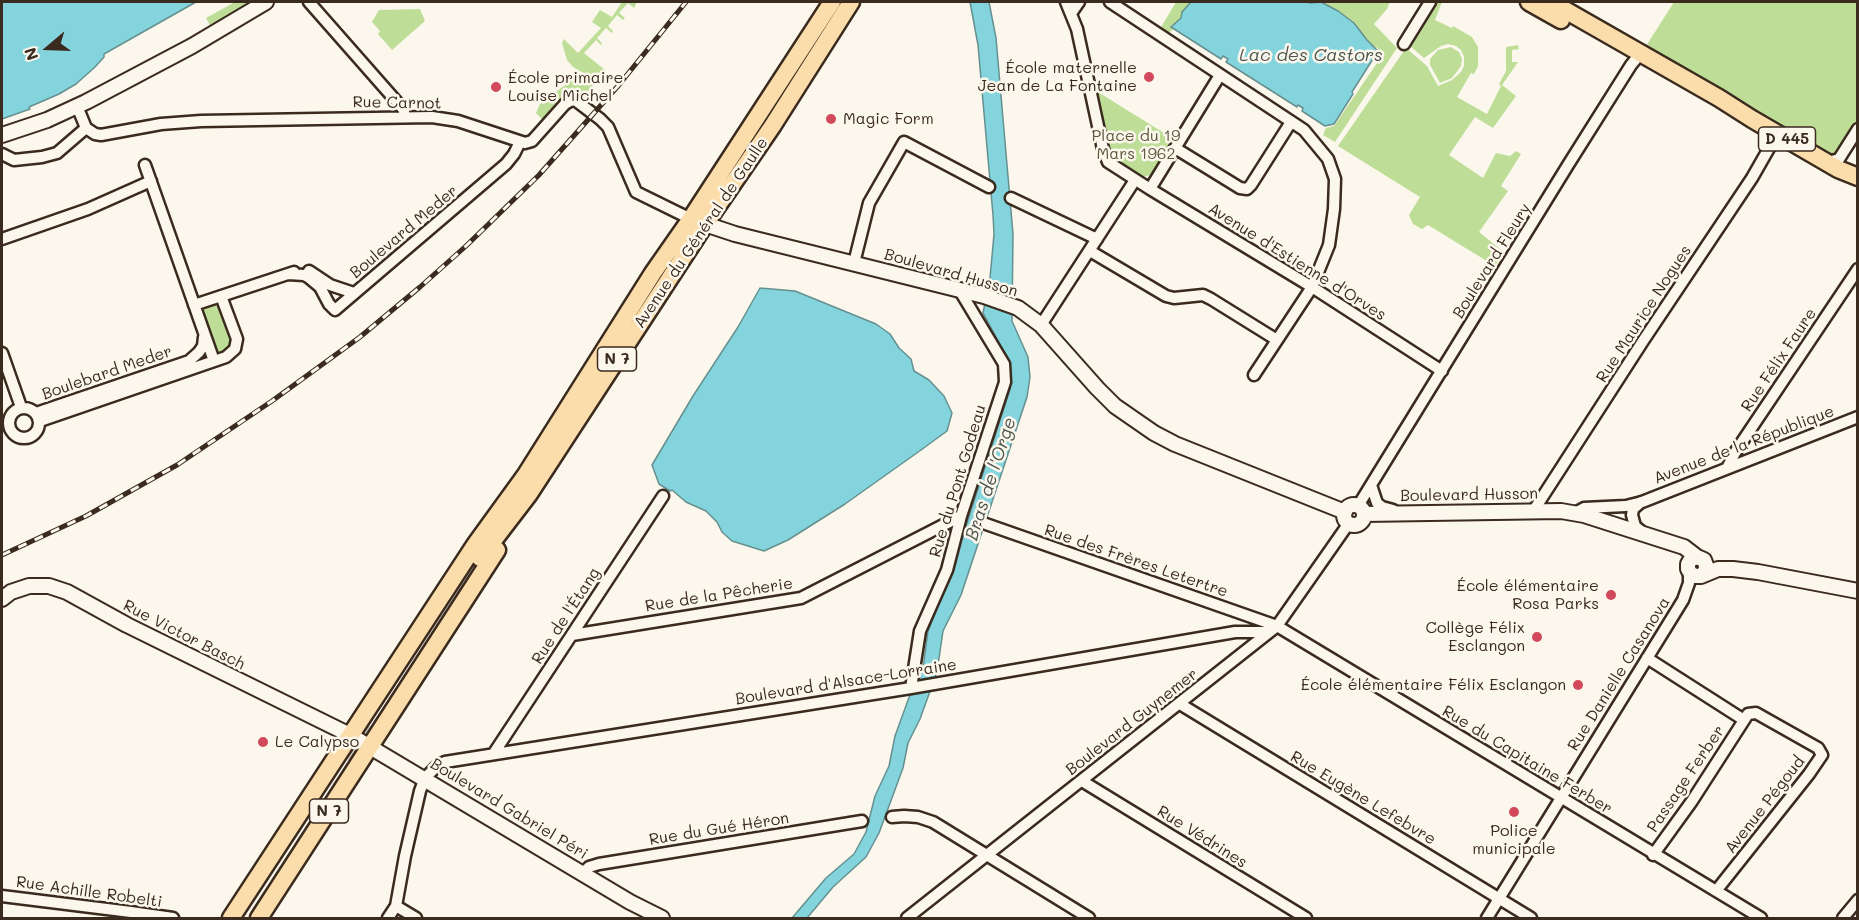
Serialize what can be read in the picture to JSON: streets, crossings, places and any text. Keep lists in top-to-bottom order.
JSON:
{
  "streets": {
    "main road": ["D 445", "Avenue du Général de Gaulle", "N 7"],
    "street": [
      "Rue Carnot",
      "Boulevard Meder",
      "Boulevard Fleury",
      "Avenue d'Estienne d'Orves",
      "Boulevard Husson",
      "Rue Maurice Nogues",
      "Rue Félix Faure",
      "Boulebard Meder",
      "Avenue de la République",
      "Rue du Pont Godeau",
      "Rue des Frères Letertre",
      "Rue de la Pêcherie",
      "Rue de l'Étang",
      "Rue Victor Basch",
      "Rue Danielle Casanova",
      "Boulevard d'Alsace-Lorraine",
      "Boulevard Guynemer",
      "Rue du Capitaine Ferber",
      "Passage Ferber",
      "Rue Eugène Lefebvre",
      "Avenue Pégoud",
      "Boulevard Gabriel Péri",
      "Rue du Gué Héron",
      "Rue Védrines",
      "Rue Achille Robelti"
    ]
  },
  "crossings": [
    ["Rue Carnot", "Boulevard Meder"],
    ["D 445", "Boulevard Fleury"],
    ["D 445", "Rue Maurice Nogues"],
    ["Avenue du Général de Gaulle", "Boulevard Husson"],
    ["Avenue du Général de Gaulle", "Rue Victor Basch"],
    ["Avenue du Général de Gaulle", "Boulevard Gabriel Péri"],
    ["Boulevard Fleury", "Avenue d'Estienne d'Orves"],
    ["Boulevard Fleury", "Boulevard Husson"],
    ["Boulevard Husson", "Rue Maurice Nogues"],
    ["Boulevard Husson", "Avenue de la République"],
    ["Boulevard Husson", "Rue du Pont Godeau"],
    ["Boulevard Husson", "Rue Danielle Casanova"],
    ["Boulevard Husson", "Boulevard Guynemer"],
    ["Rue Félix Faure", "Avenue de la République"],
    ["Rue du Pont Godeau", "Rue de la Pêcherie"],
    ["Rue du Pont Godeau", "Boulevard d'Alsace-Lorraine"],
    ["Rue des Frères Letertre", "Boulevard d'Alsace-Lorraine"],
    ["Rue des Frères Letertre", "Boulevard Guynemer"],
    ["Rue des Frères Letertre", "Rue du Capitaine Ferber"],
    ["Rue de la Pêcherie", "Rue de l'Étang"],
    ["Rue de l'Étang", "Boulevard d'Alsace-Lorraine"],
    ["Rue Victor Basch", "Boulevard Gabriel Péri"],
    ["Rue Danielle Casanova", "Rue du Capitaine Ferber"],
    ["Rue Danielle Casanova", "Rue Eugène Lefebvre"],
    ["Boulevard d'Alsace-Lorraine", "Boulevard Guynemer"],
    ["Boulevard d'Alsace-Lorraine", "Rue du Capitaine Ferber"],
    ["Boulevard d'Alsace-Lorraine", "Boulevard Gabriel Péri"],
    ["Boulevard Guynemer", "Rue du Capitaine Ferber"],
    ["Boulevard Guynemer", "Rue Eugène Lefebvre"],
    ["Boulevard Guynemer", "Rue Védrines"],
    ["Rue du Capitaine Ferber", "Passage Ferber"],
    ["Rue du Capitaine Ferber", "Avenue Pégoud"],
    ["Passage Ferber", "Avenue Pégoud"],
    ["Boulevard Gabriel Péri", "Rue du Gué Héron"]
  ],
  "water": ["Lac des Castors", "Bras de l'Orge"],
  "parks": ["Place du 19 Mars 1962"],
  "places": [
    "École maternelle Jean de La Fontaine",
    "École primaire Louise Michel",
    "Magic Form",
    "École élémentaire Rosa Parks",
    "Collège Félix Esclangon",
    "École élémentaire Félix Esclangon",
    "Le Calypso",
    "Police municipale"
  ],
  "north": "left"
}
